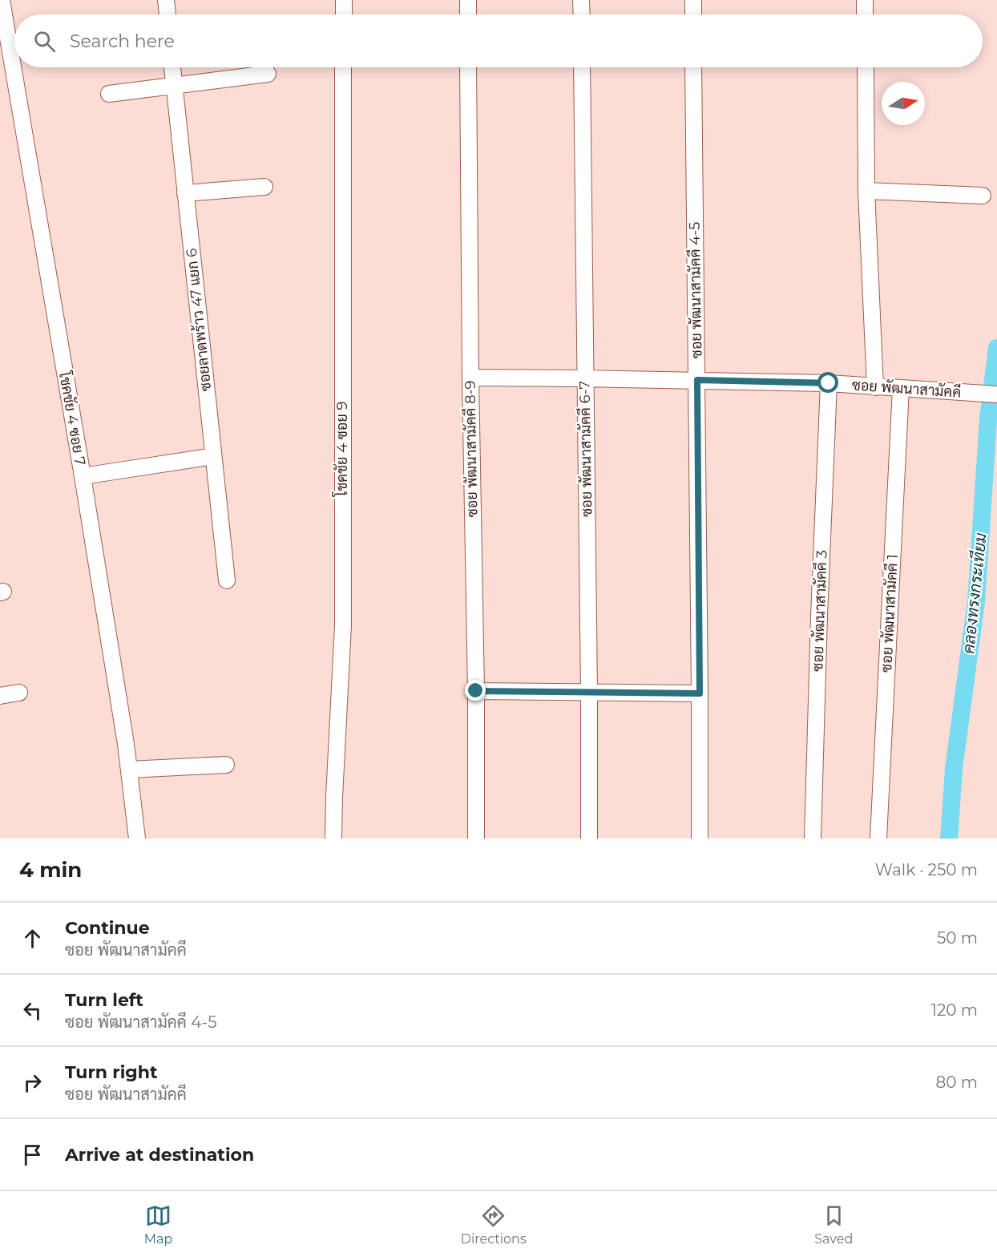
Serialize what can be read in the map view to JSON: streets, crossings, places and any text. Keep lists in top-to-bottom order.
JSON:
{
  "streets": {
    "street": [
      "ซอย พัฒนาสามัคคี 4-5",
      "ซอยลาดพร้าว 47 แยก 6",
      "ซอย พัฒนาสามัคคี",
      "โชคชัย 4 ซอย 7",
      "โชคชัย 4 ซอย 9",
      "ซอย พัฒนาสามัคคี 8-9",
      "ซอย พัฒนาสามัคคี 6-7",
      "ซอย พัฒนาสามัคคี 3",
      "ซอย พัฒนาสามัคคี 1"
    ]
  },
  "crossings": [
    ["ซอย พัฒนาสามัคคี 4-5", "ซอย พัฒนาสามัคคี"],
    ["ซอย พัฒนาสามัคคี", "ซอย พัฒนาสามัคคี 8-9"],
    ["ซอย พัฒนาสามัคคี", "ซอย พัฒนาสามัคคี 6-7"],
    ["ซอย พัฒนาสามัคคี", "ซอย พัฒนาสามัคคี 3"],
    ["ซอย พัฒนาสามัคคี", "ซอย พัฒนาสามัคคี 1"]
  ],
  "water": ["คลองทรงกระเทียม"],
  "north": "right",
  "page": {
    "search": "Search here",
    "heading": ["4 min", "Walk · 250 m"],
    "list": [
      ["Continue", "ซอย พัฒนาสามัคคี", "50 m"],
      ["Turn left", "ซอย พัฒนาสามัคคี 4-5", "120 m"],
      ["Turn right", "ซอย พัฒนาสามัคคี", "80 m"],
      "Arrive at destination"
    ],
    "nav": ["Map", "Directions", "Saved"]
  }
}
